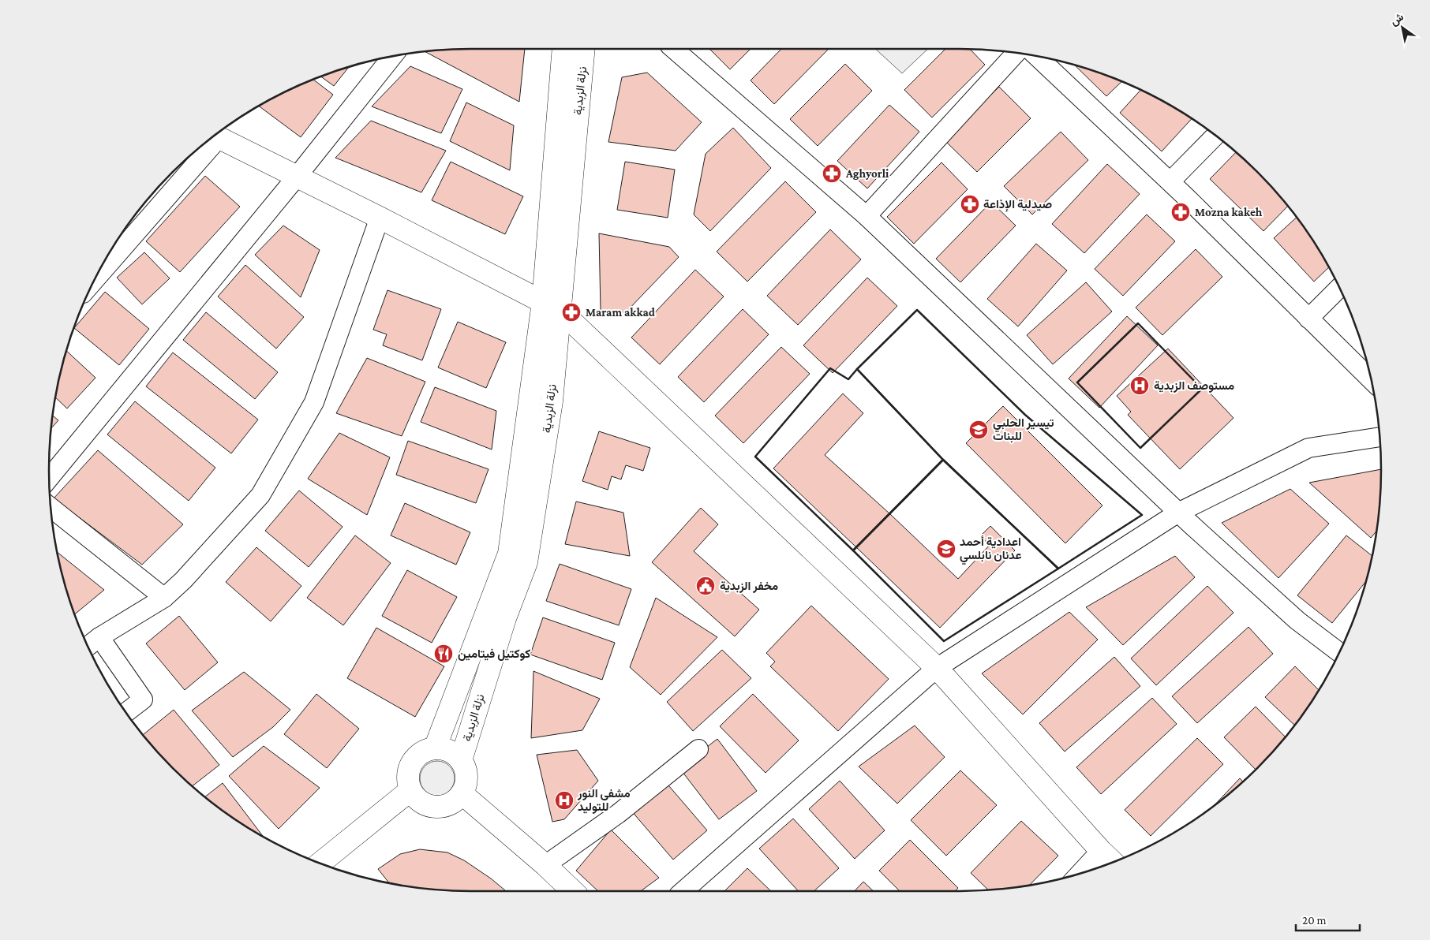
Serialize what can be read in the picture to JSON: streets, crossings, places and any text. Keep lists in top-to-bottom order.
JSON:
{
  "streets": {
    "main road": ["نزلة الزبدية"]
  },
  "places": {
    "pharmacy": [
      "Aghyorli",
      "صيدلية الإذاعة",
      "Mozna kakeh",
      "Maram akkad"
    ],
    "hospital": ["مستوصف الزبدية", "مشفى النور للتوليد"],
    "school or university": ["تيسير الحلبي للبنات", "اعدادية أحمد عدنان نابلسي"],
    "public building": ["مخفر الزبدية"],
    "restaurant": ["كوكتيل فيتامين"]
  },
  "scale_bar": "20 m",
  "north": "top left"
}
